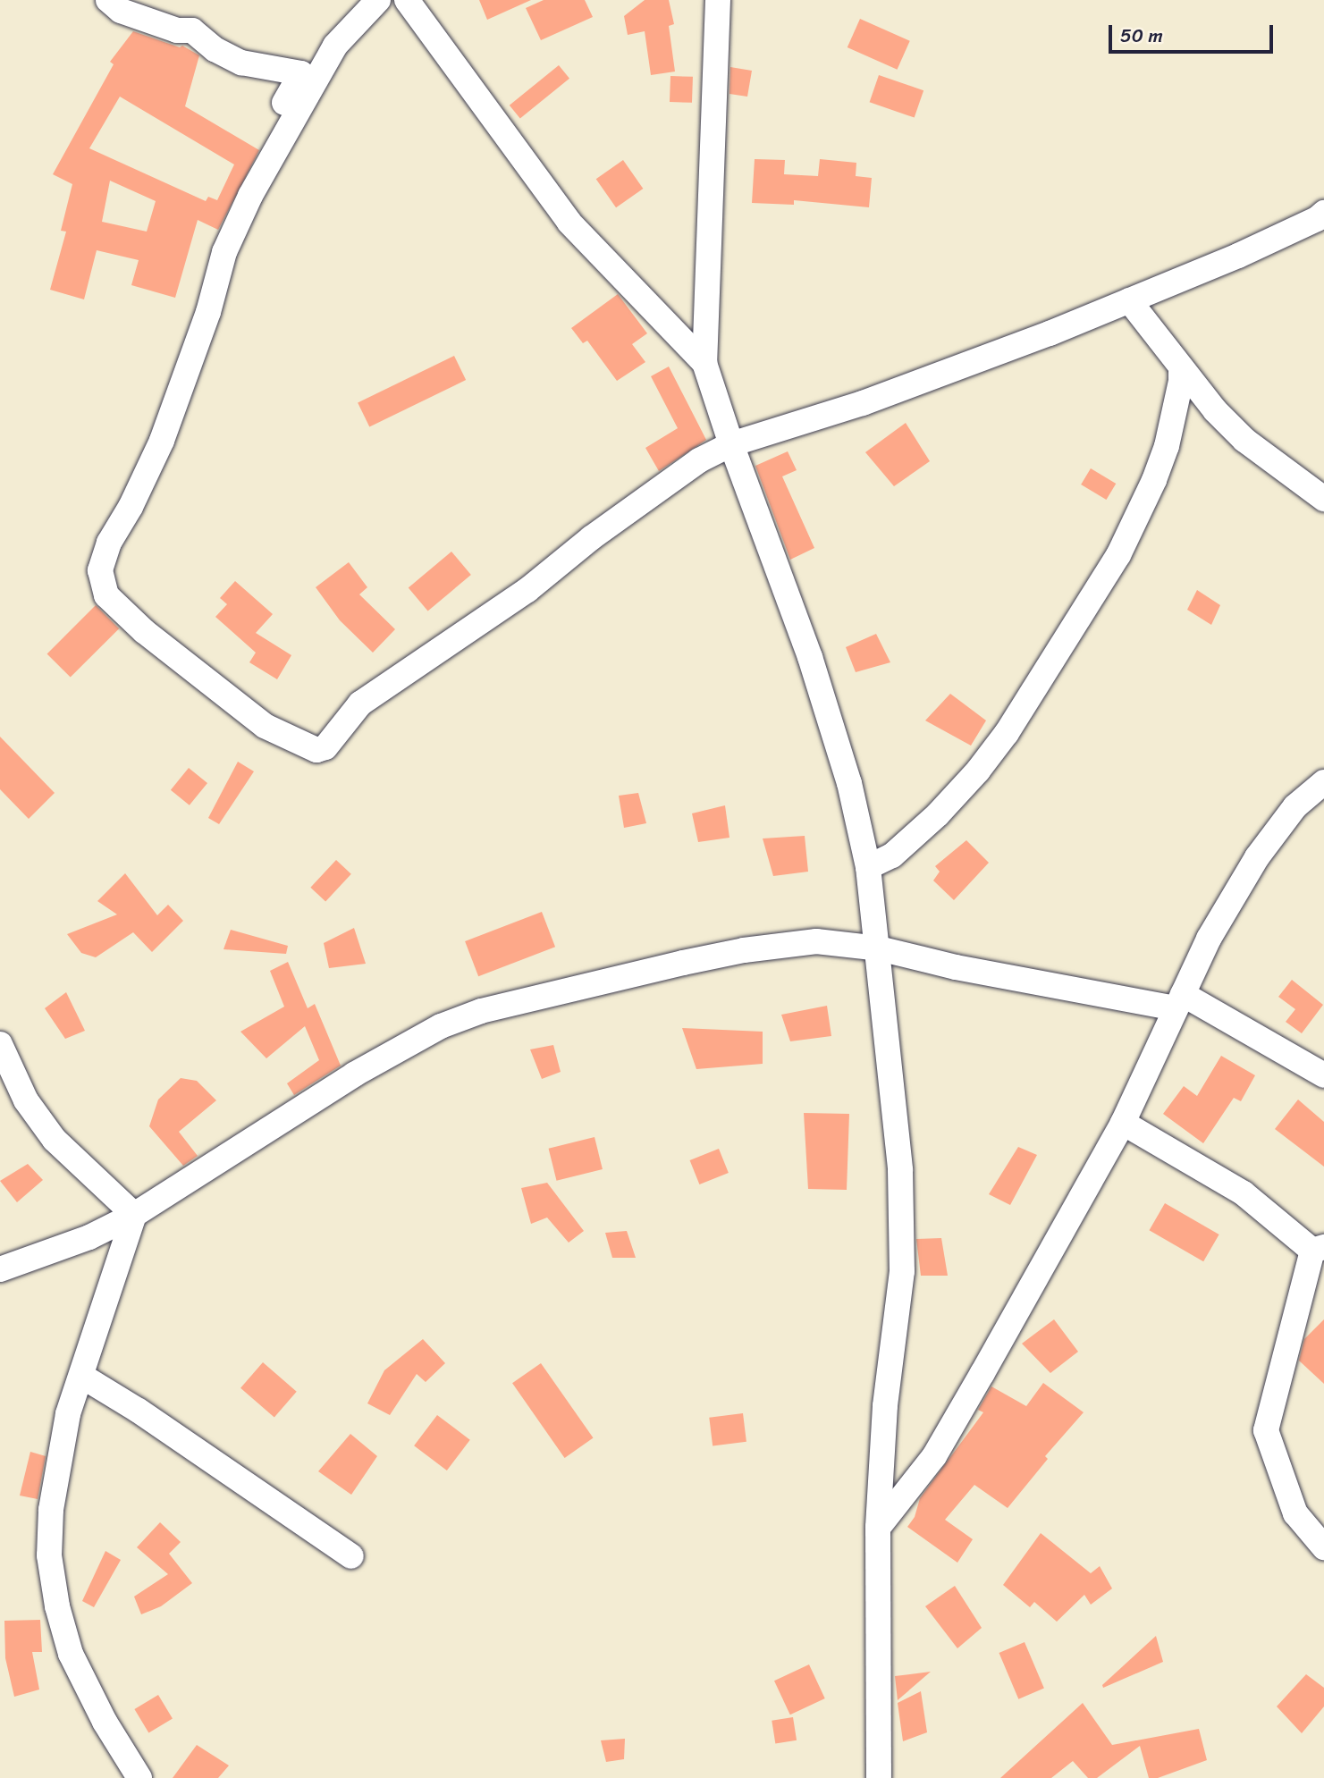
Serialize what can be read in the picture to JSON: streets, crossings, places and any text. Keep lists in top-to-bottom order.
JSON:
{
  "scale_bar": "50 m"
}
